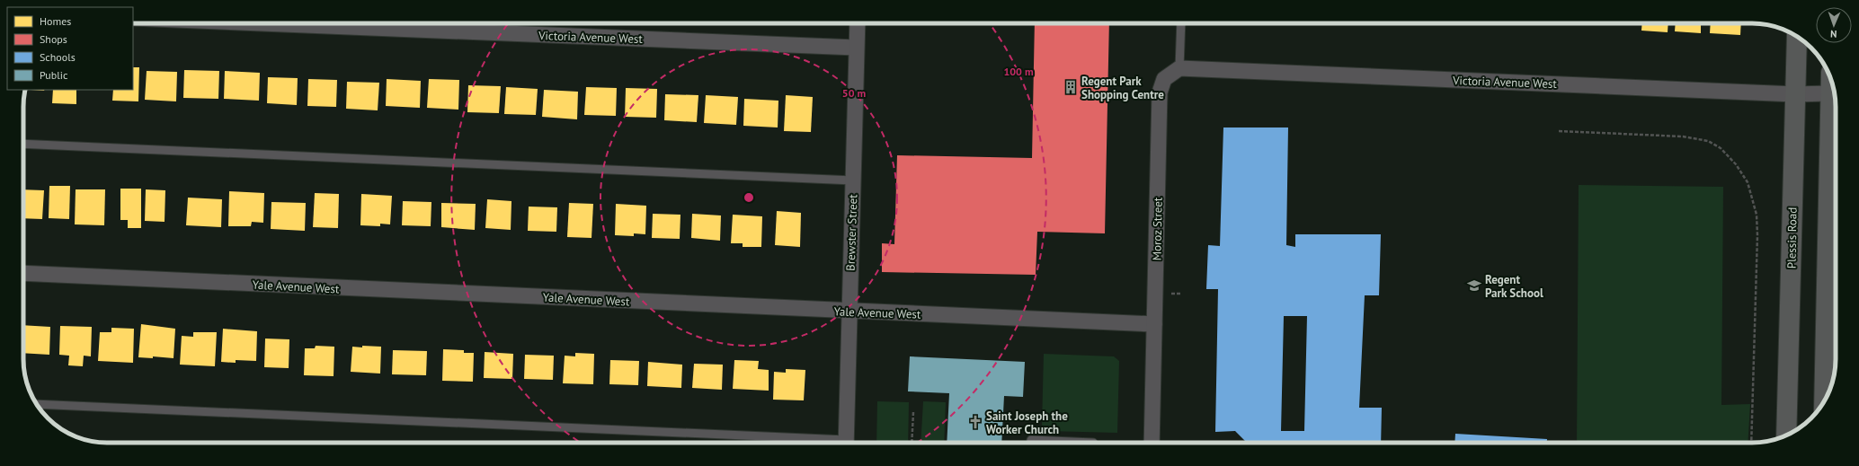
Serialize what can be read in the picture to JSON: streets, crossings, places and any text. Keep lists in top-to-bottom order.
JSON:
{
  "streets": {
    "main road": ["Plessis Road"],
    "street": [
      "Victoria Avenue West",
      "Moroz Street",
      "Brewster Street",
      "Yale Avenue West"
    ]
  },
  "crossings": [
    ["Victoria Avenue West", "Moroz Street"],
    ["Victoria Avenue West", "Brewster Street"],
    ["Victoria Avenue West", "Plessis Road"],
    ["Moroz Street", "Yale Avenue West"],
    ["Brewster Street", "Yale Avenue West"]
  ],
  "places": {
    "building": ["Regent Park Shopping Centre"],
    "school or university": ["Regent Park School"],
    "church": ["Saint Joseph the Worker Church"]
  },
  "legend": [
    "Homes",
    "Shops",
    "Schools",
    "Public"
  ],
  "north": "bottom",
  "rings": ["100 m", "50 m"]
}
